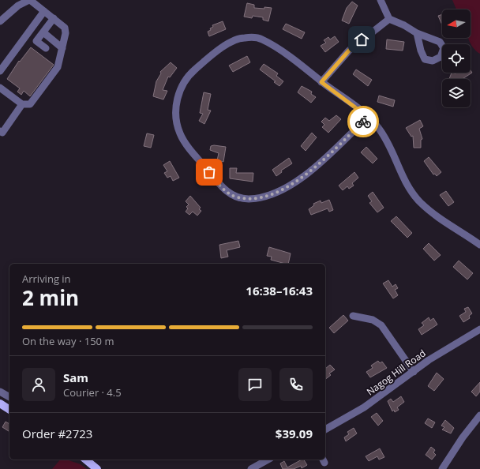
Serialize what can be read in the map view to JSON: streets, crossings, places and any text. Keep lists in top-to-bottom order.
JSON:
{
  "streets": {
    "street": ["Nagog Hill Road"]
  },
  "north": "left",
  "page": {
    "heading": ["2 min", "Arriving in", "16:38–16:43"],
    "panel": [
      "Sam",
      "Courier · 4.5",
      "Order #2723",
      "$39.09"
    ],
    "bar": "On the way · 150 m"
  }
}
